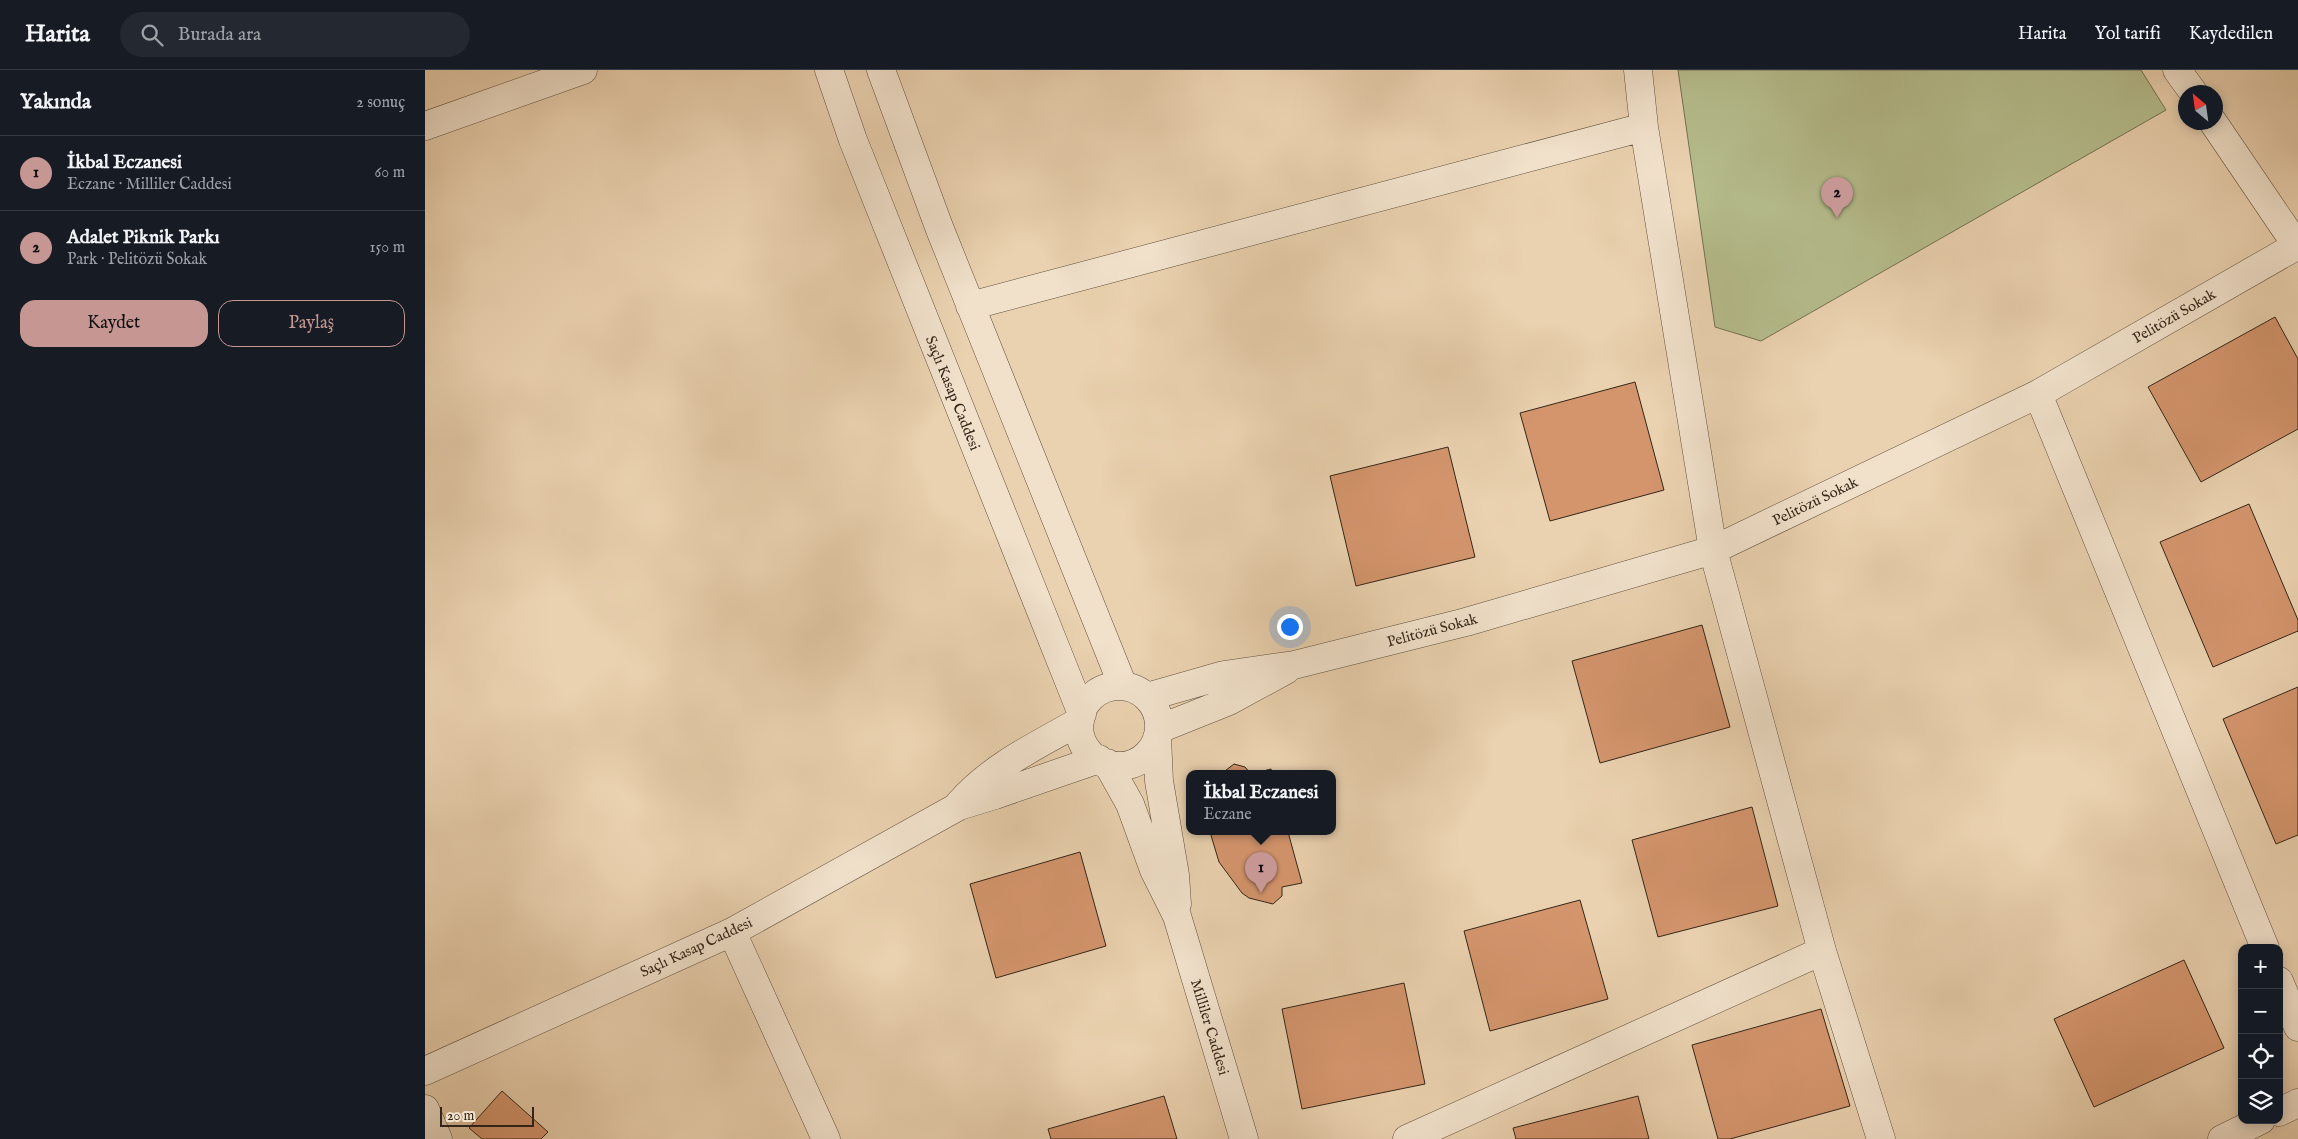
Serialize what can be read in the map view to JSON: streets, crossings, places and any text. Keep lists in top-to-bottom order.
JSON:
{
  "streets": {
    "street": ["Pelitözü Sokak", "Saçlı Kasap Caddesi", "Milliler Caddesi"]
  },
  "crossings": [
    ["Pelitözü Sokak", "Saçlı Kasap Caddesi"],
    ["Pelitözü Sokak", "Milliler Caddesi"],
    ["Saçlı Kasap Caddesi", "Milliler Caddesi"]
  ],
  "scale_bar": "20 m",
  "north": "top left",
  "page": {
    "header": "Harita",
    "search": "Burada ara",
    "nav": ["Harita", "Yol tarifi", "Kaydedilen"],
    "heading": ["Yakında", "2 sonuç"],
    "list": [
      {
        "mark": "1",
        "name": "İkbal Eczanesi",
        "note": "Eczane · Milliler Caddesi",
        "value": "60 m"
      },
      {
        "mark": "2",
        "name": "Adalet Piknik Parkı",
        "note": "Park · Pelitözü Sokak",
        "value": "150 m"
      }
    ],
    "pins": ["2", "1"],
    "buttons": ["Kaydet", "Paylaş"],
    "popup": ["İkbal Eczanesi", "Eczane"],
    "map_buttons": ["+", "−"],
    "scale": "20 m"
  }
}
